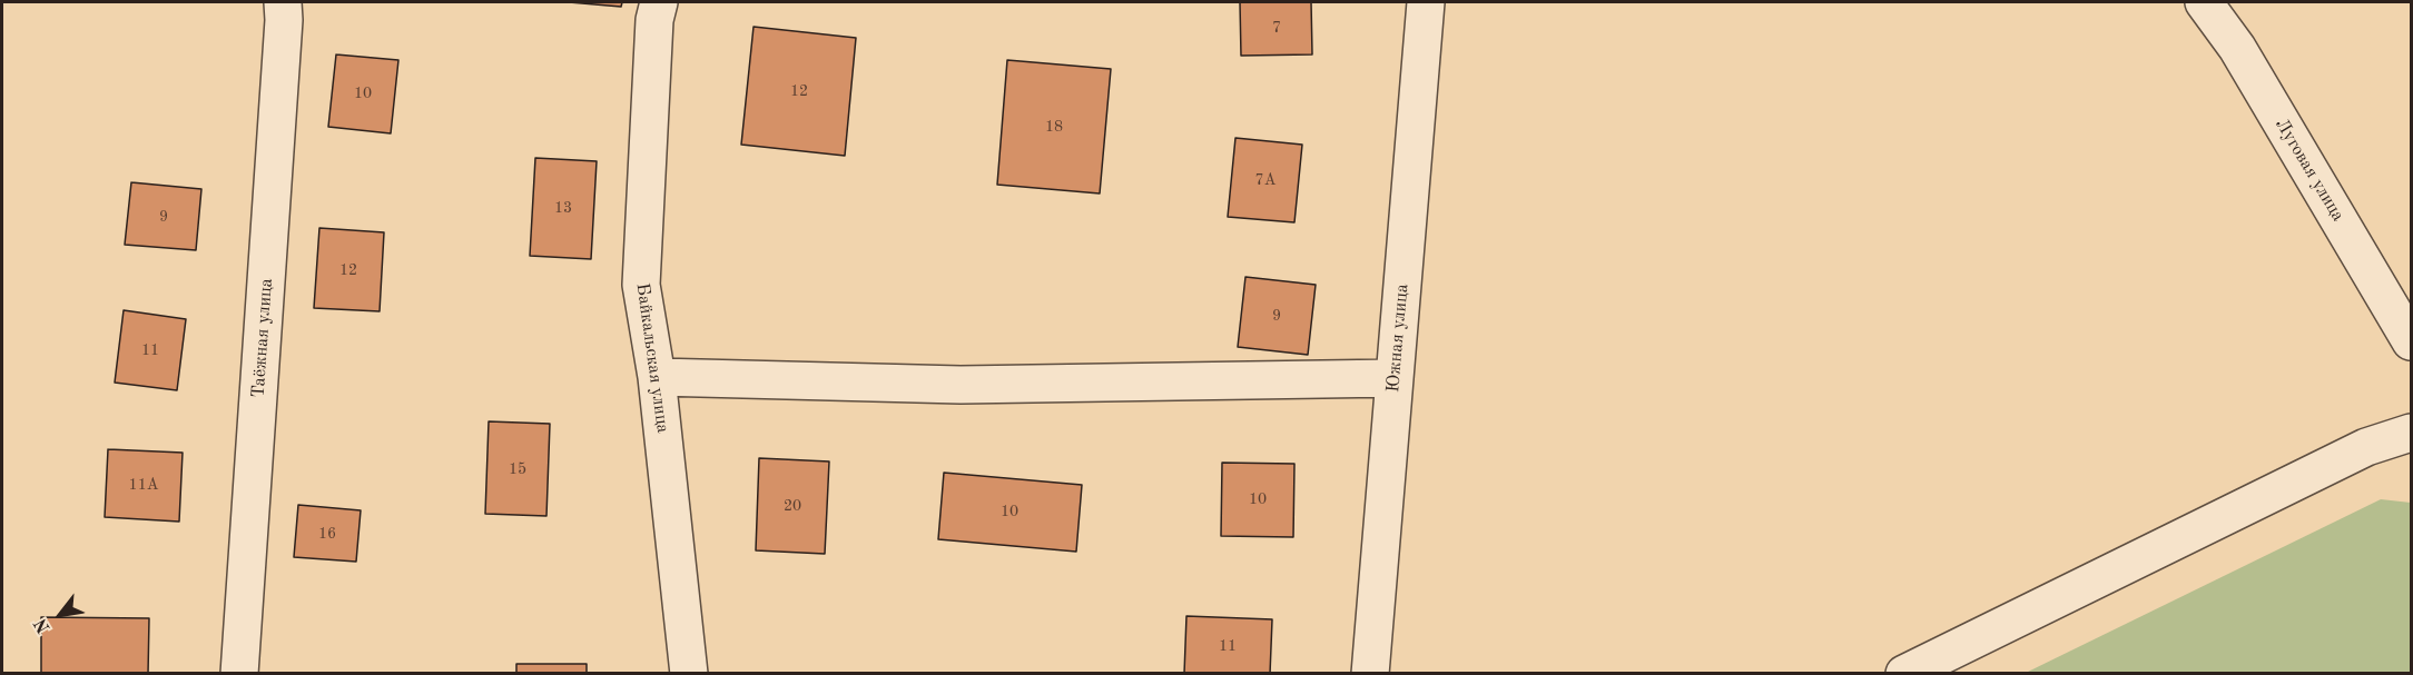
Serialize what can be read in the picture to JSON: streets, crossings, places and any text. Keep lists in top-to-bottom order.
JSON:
{
  "streets": {
    "street": [
      "Луговая улица",
      "Таёжная улица",
      "Южная улица",
      "Байкальская улица"
    ]
  },
  "house_numbers": [
    "7",
    "12",
    "10",
    "18",
    "7А",
    "13",
    "9",
    "12",
    "9",
    "11",
    "15",
    "11А",
    "10",
    "20",
    "10",
    "16",
    "11"
  ],
  "north": "bottom left"
}
